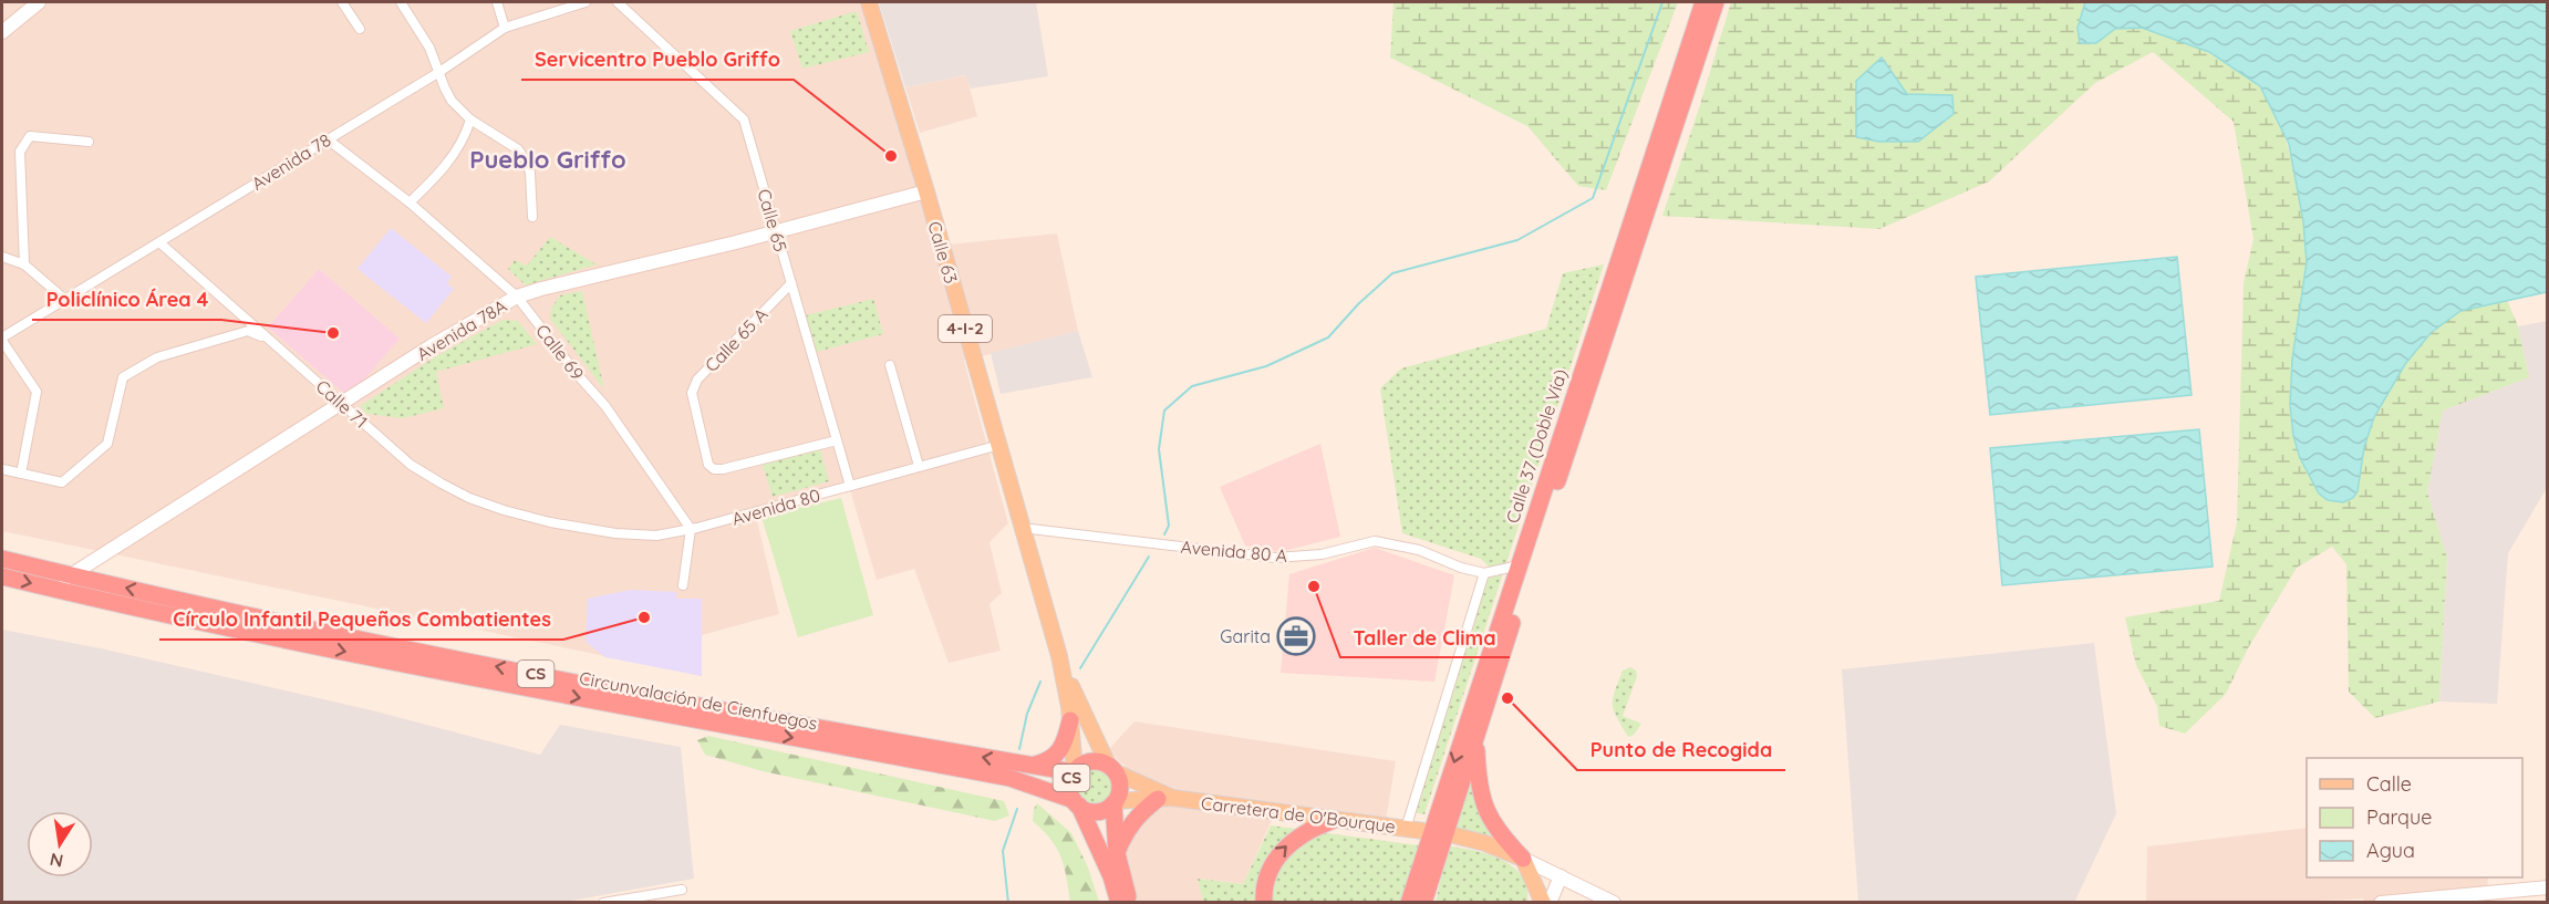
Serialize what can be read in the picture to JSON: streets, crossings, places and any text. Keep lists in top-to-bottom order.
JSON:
{
  "streets": {
    "highway": ["Calle 37 (Doble Vía)", "CS", "Circunvalación de Cienfuegos"],
    "main road": ["Calle 63", "4-I-2", "Carretera de O'Bourque"],
    "street": [
      "Avenida 78",
      "Calle 65",
      "Avenida 78A",
      "Calle 65 A",
      "Calle 69",
      "Calle 71",
      "Avenida 80",
      "Avenida 80 A"
    ]
  },
  "crossings": [
    ["Avenida 78", "Calle 69"],
    ["Avenida 78", "Calle 71"],
    ["Calle 65", "Avenida 78A"],
    ["Calle 65", "Calle 65 A"],
    ["Calle 65", "Avenida 80"],
    ["Calle 63", "Avenida 78A"],
    ["Calle 63", "Avenida 80"],
    ["Calle 63", "Avenida 80 A"],
    ["Calle 63", "CS"],
    ["Calle 63", "Circunvalación de Cienfuegos"],
    ["Calle 63", "Carretera de O'Bourque"],
    ["Avenida 78A", "Calle 69"],
    ["Avenida 78A", "Calle 71"],
    ["Avenida 78A", "Circunvalación de Cienfuegos"],
    ["Calle 69", "Avenida 80"],
    ["Calle 71", "Avenida 80"],
    ["Calle 37 (Doble Vía)", "Avenida 80 A"],
    ["CS", "Circunvalación de Cienfuegos"],
    ["CS", "Carretera de O'Bourque"],
    ["Circunvalación de Cienfuegos", "Carretera de O'Bourque"]
  ],
  "districts": ["Pueblo Griffo"],
  "places": {
    "other": [
      "Servicentro Pueblo Griffo",
      "Policlínico Área 4",
      "Taller de Clima",
      "Círculo Infantil Pequeños Combatientes",
      "Punto de Recogida"
    ],
    "office": ["Garita"]
  },
  "legend": ["Calle", "Parque", "Agua"],
  "north": "bottom"
}
